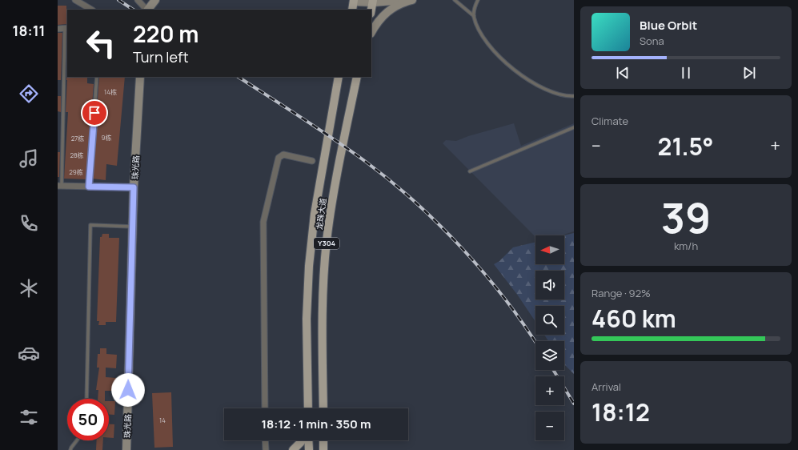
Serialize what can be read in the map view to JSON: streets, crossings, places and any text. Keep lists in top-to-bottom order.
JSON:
{
  "streets": {
    "main road": ["珠光路", "龙珠大道", "Y304"]
  },
  "house_numbers": [
    "14栋",
    "9栋",
    "27栋",
    "28栋",
    "29栋",
    "14"
  ],
  "north": "left",
  "page": {
    "tabs": "18:11",
    "turn": ["220 m", "Turn left"],
    "song": ["Blue Orbit", "Sona"],
    "tile": [
      "Climate",
      ["39", "km/h"],
      ["Range · 92%", "460 km"],
      ["Arrival", "18:12"]
    ],
    "heat": ["−", "21.5°", "+"],
    "map_buttons": ["+", "−"],
    "limit": "50",
    "trip": "18:12 · 1 min · 350 m"
  }
}
